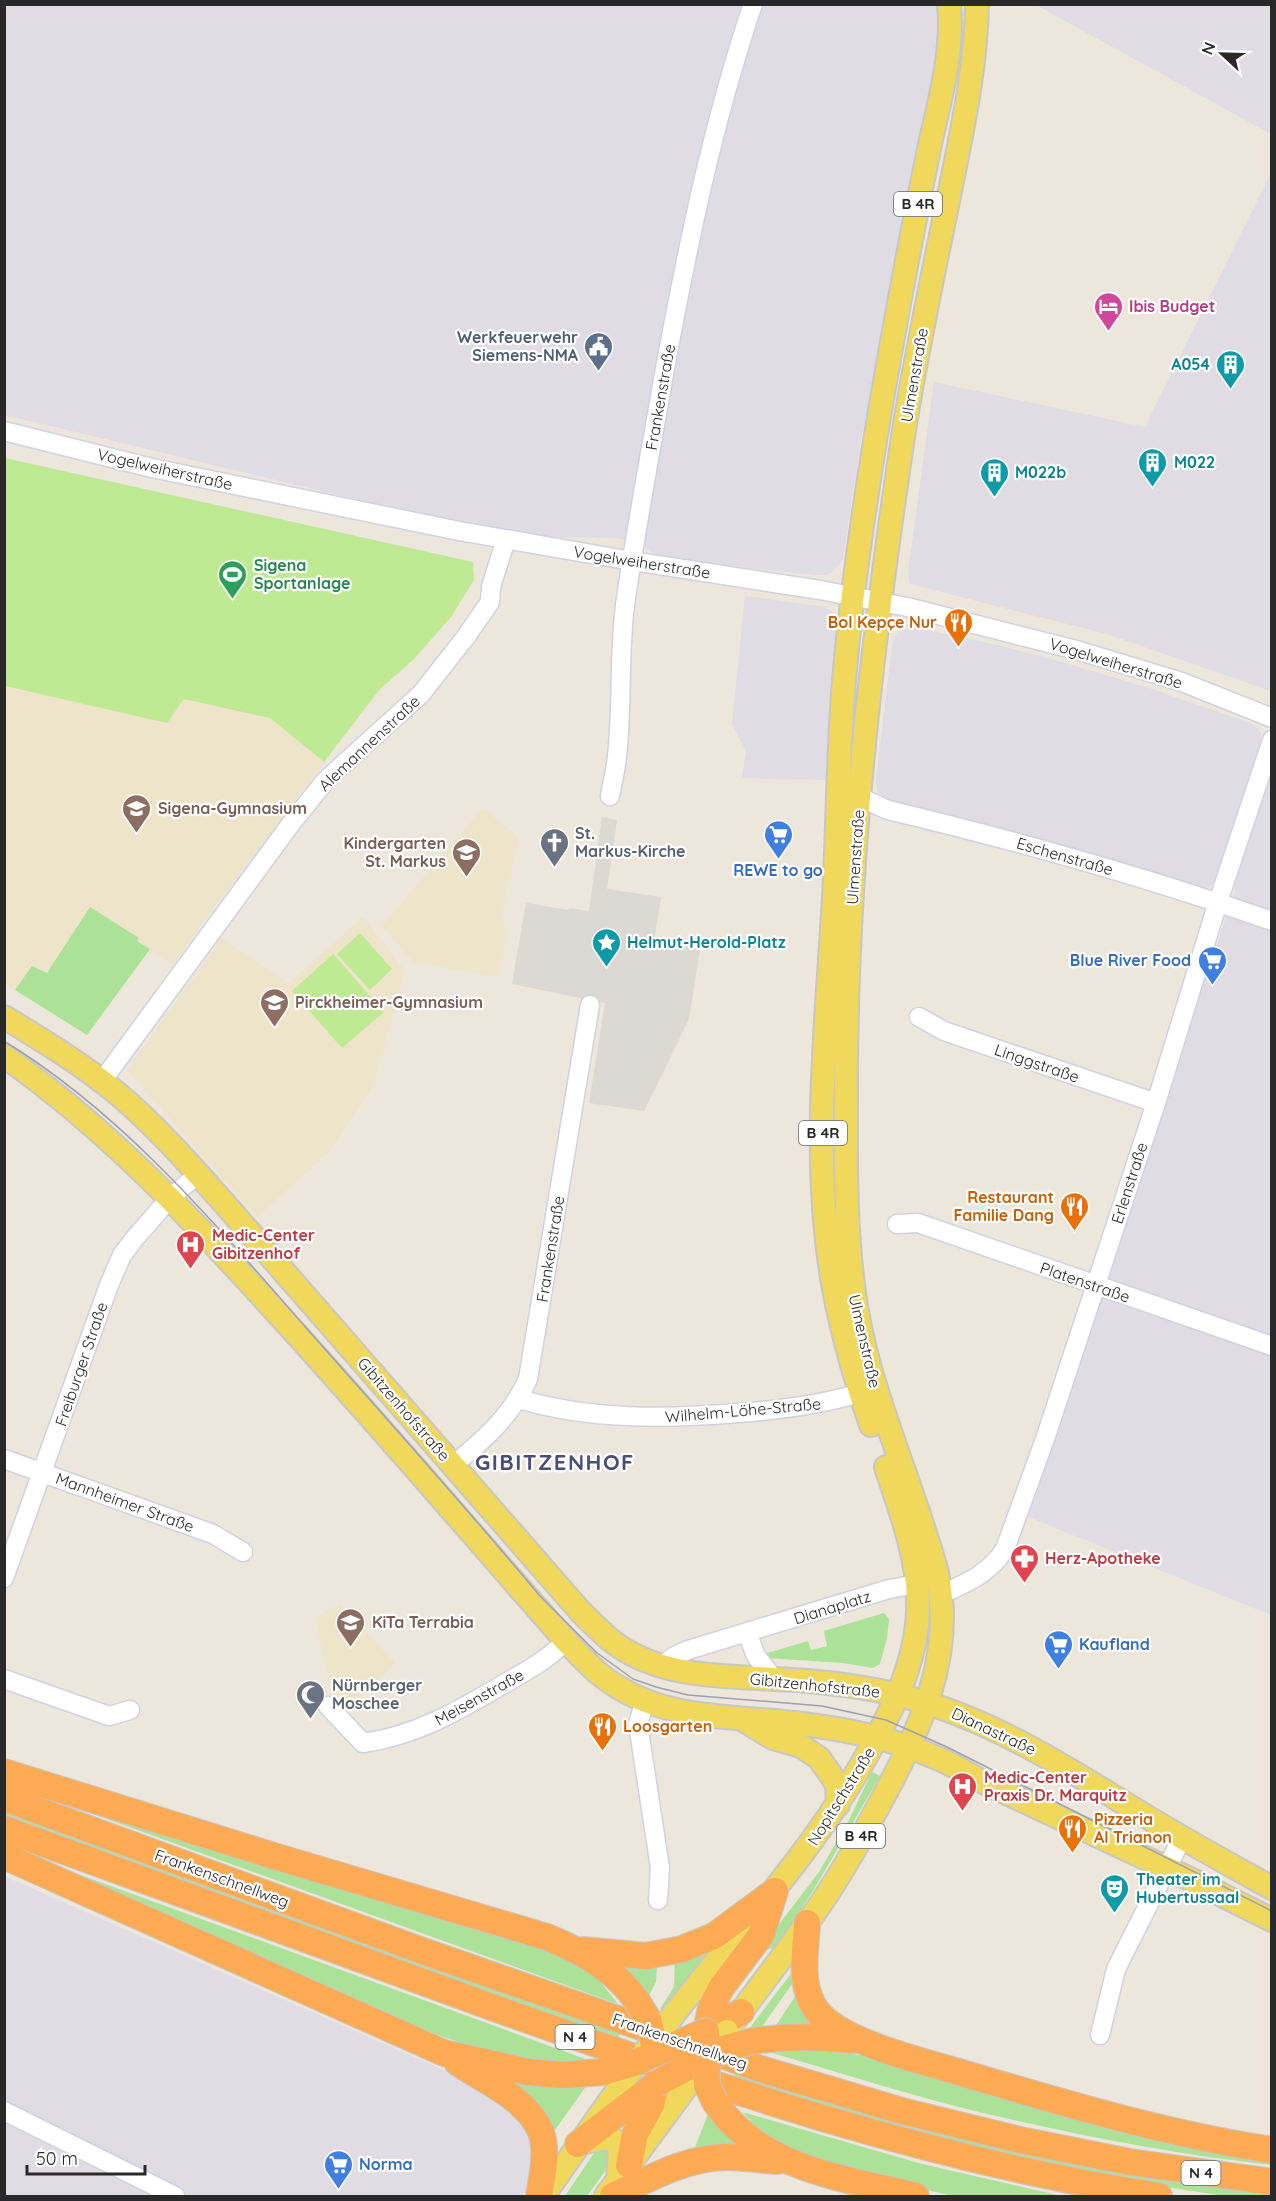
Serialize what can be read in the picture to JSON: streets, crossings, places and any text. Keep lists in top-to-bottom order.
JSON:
{
  "streets": {
    "highway": ["Frankenschnellweg", "N 4"],
    "main road": [
      "B 4R",
      "Ulmenstraße",
      "Gibitzenhofstraße",
      "Dianastraße",
      "Nopitschstraße"
    ],
    "street": [
      "Frankenstraße",
      "Vogelweiherstraße",
      "Alemannenstraße",
      "Eschenstraße",
      "Linggstraße",
      "Erlenstraße",
      "Platenstraße",
      "Freiburger Straße",
      "Wilhelm-Löhe-Straße",
      "Mannheimer Straße",
      "Dianaplatz",
      "Meisenstraße"
    ]
  },
  "crossings": [
    ["B 4R", "Ulmenstraße"],
    ["B 4R", "Gibitzenhofstraße"],
    ["B 4R", "Dianastraße"],
    ["B 4R", "Nopitschstraße"],
    ["Ulmenstraße", "Vogelweiherstraße"],
    ["Ulmenstraße", "Eschenstraße"],
    ["Ulmenstraße", "Erlenstraße"],
    ["Ulmenstraße", "Gibitzenhofstraße"],
    ["Ulmenstraße", "Wilhelm-Löhe-Straße"],
    ["Ulmenstraße", "Dianaplatz"],
    ["Ulmenstraße", "Dianastraße"],
    ["Ulmenstraße", "Nopitschstraße"],
    ["Frankenstraße", "Vogelweiherstraße"],
    ["Frankenstraße", "Gibitzenhofstraße"],
    ["Frankenstraße", "Wilhelm-Löhe-Straße"],
    ["Vogelweiherstraße", "Alemannenstraße"],
    ["Alemannenstraße", "Gibitzenhofstraße"],
    ["Eschenstraße", "Erlenstraße"],
    ["Linggstraße", "Erlenstraße"],
    ["Erlenstraße", "Platenstraße"],
    ["Freiburger Straße", "Gibitzenhofstraße"],
    ["Freiburger Straße", "Mannheimer Straße"],
    ["Gibitzenhofstraße", "Dianaplatz"],
    ["Gibitzenhofstraße", "Meisenstraße"],
    ["Gibitzenhofstraße", "Dianastraße"],
    ["Gibitzenhofstraße", "Nopitschstraße"]
  ],
  "districts": ["GIBITZENHOF"],
  "places": {
    "hotel": ["Ibis Budget"],
    "public building": ["Werkfeuerwehr Siemens-NMA"],
    "building": ["A054", "M022", "M022b"],
    "sports": ["Sigena Sportanlage"],
    "restaurant": [
      "Bol Kepçe Nur",
      "Restaurant Familie Dang",
      "Loosgarten",
      "Pizzeria Al Trianon"
    ],
    "school or university": [
      "Sigena-Gymnasium",
      "Kindergarten St. Markus",
      "Pirckheimer-Gymnasium",
      "KiTa Terrabia"
    ],
    "supermarket": [
      "REWE to go",
      "Blue River Food",
      "Kaufland",
      "Norma"
    ],
    "church": ["St. Markus-Kirche"],
    "place": ["Helmut-Herold-Platz"],
    "hospital": ["Medic-Center Gibitzenhof", "Medic-Center Praxis Dr. Marquitz"],
    "pharmacy": ["Herz-Apotheke"],
    "mosque": ["Nürnberger Moschee"],
    "theatre": ["Theater im Hubertussaal"]
  },
  "scale_bar": "50 m",
  "north": "left"
}
